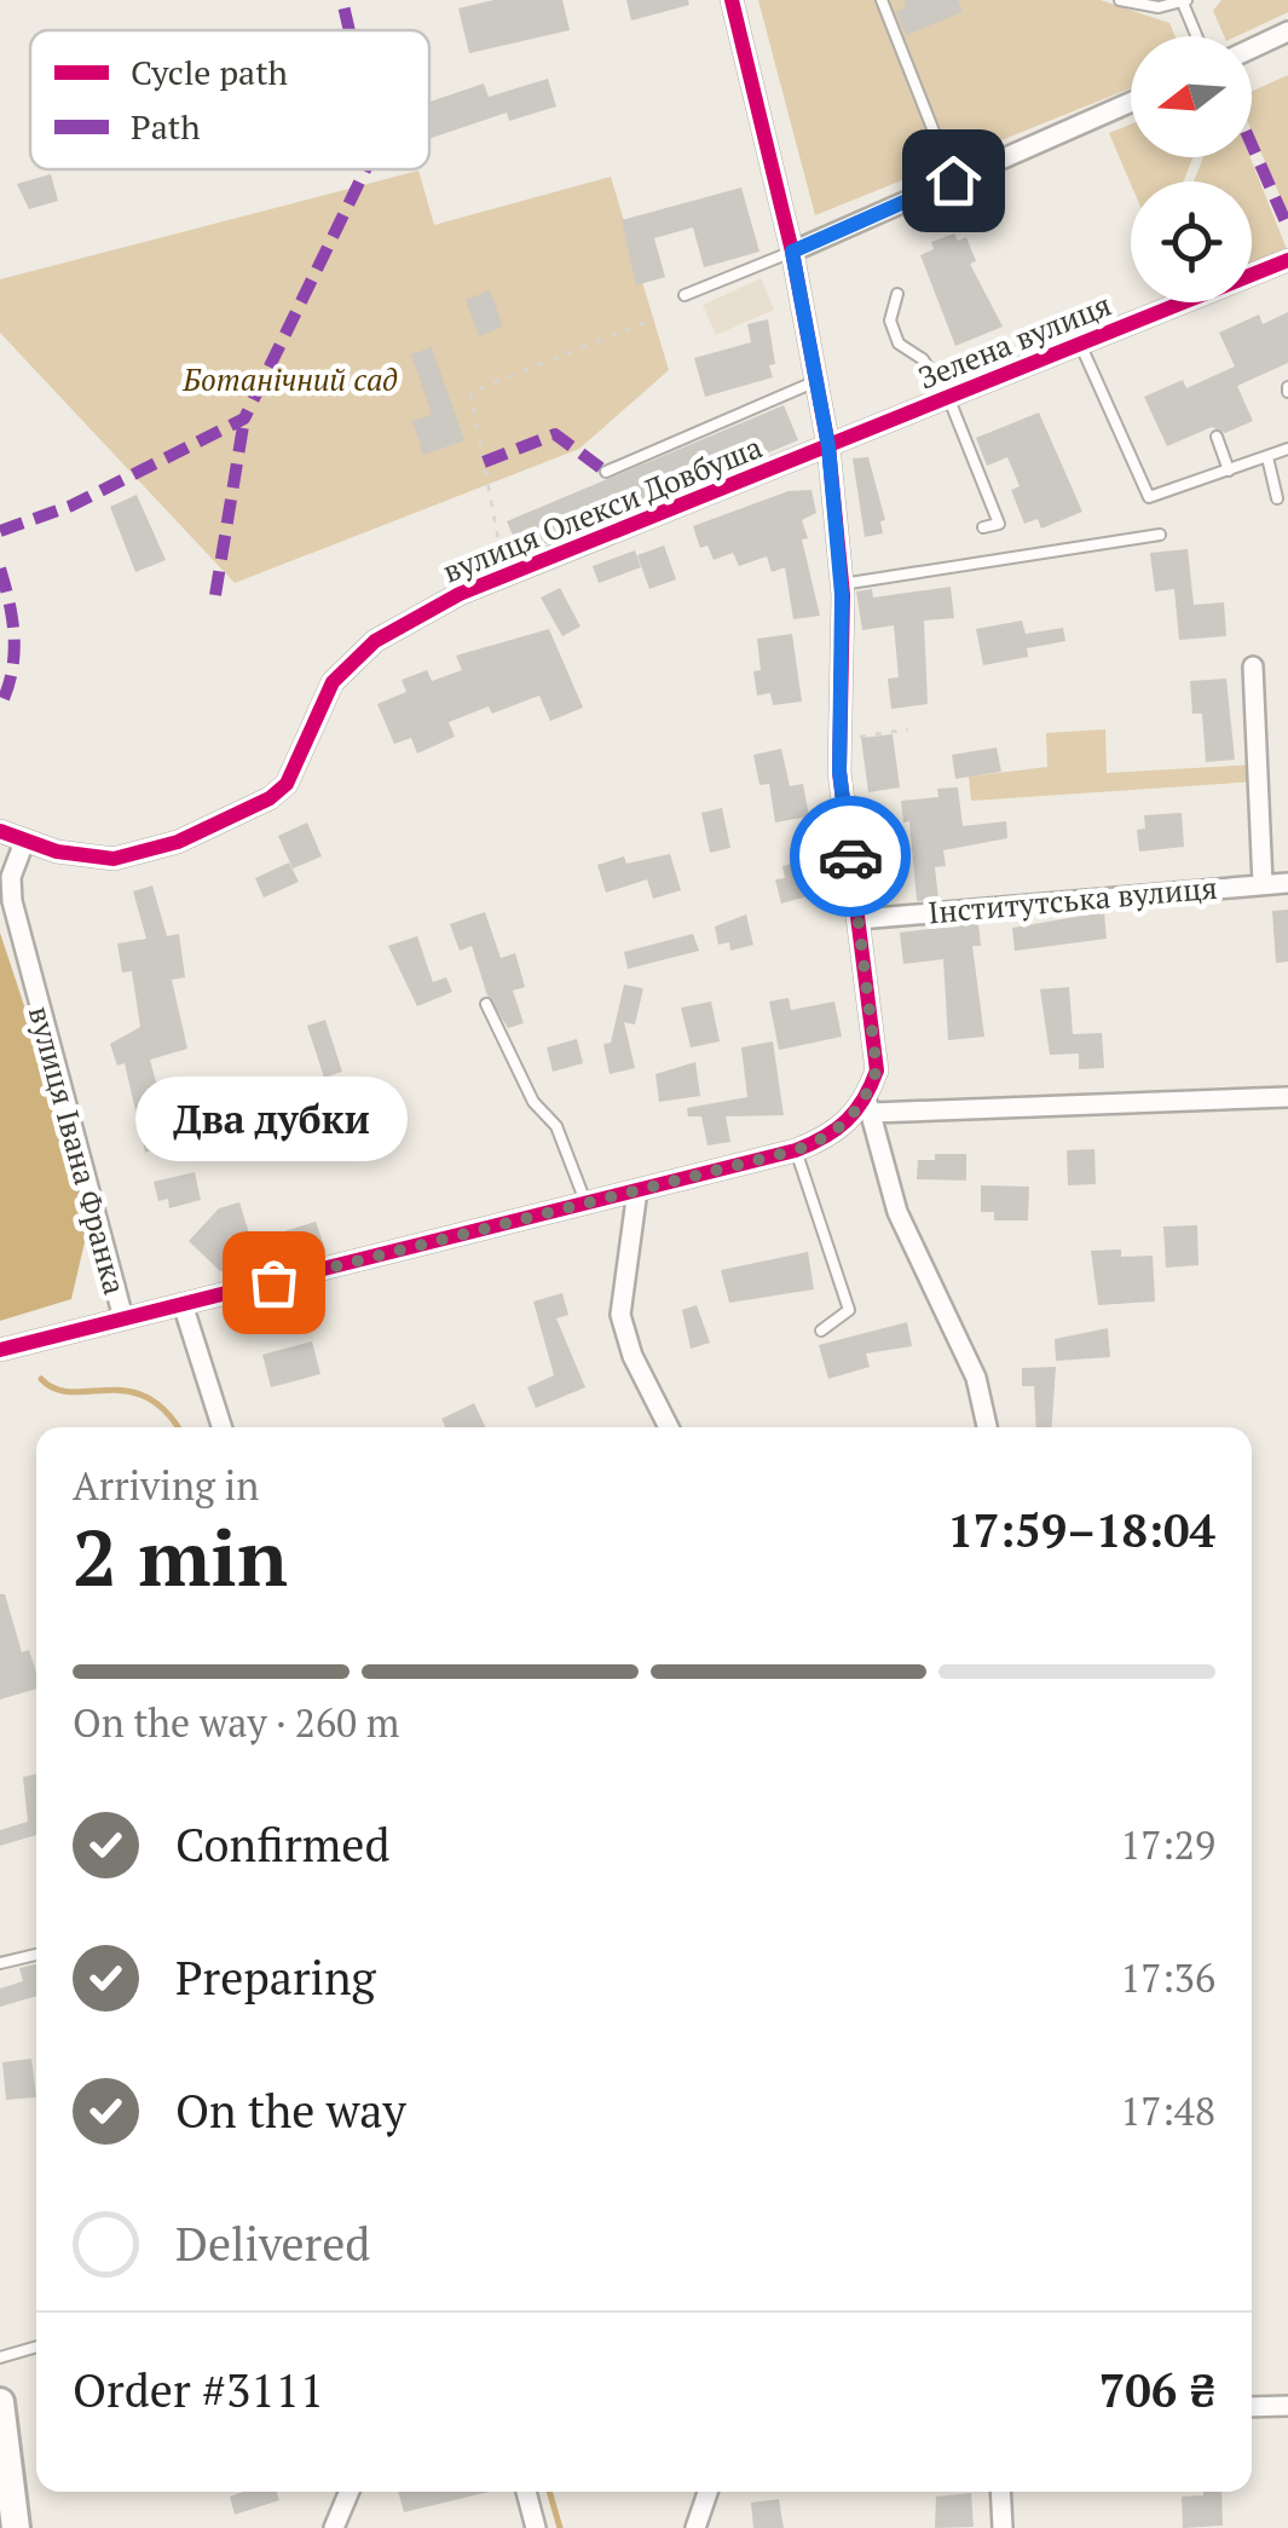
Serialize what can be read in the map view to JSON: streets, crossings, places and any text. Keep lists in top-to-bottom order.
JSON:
{
  "streets": {
    "street": [
      "Зелена вулиця",
      "вулиця Олекси Довбуша",
      "Інститутська вулиця",
      "вулиця Івана Франка"
    ]
  },
  "crossings": [
    ["Зелена вулиця", "вулиця Олекси Довбуша"],
    ["вулиця Олекси Довбуша", "вулиця Івана Франка"]
  ],
  "parks": ["Ботанічний сад"],
  "places": ["Два дубки"],
  "legend": ["Cycle path", "Path"],
  "north": "left",
  "page": {
    "bubble": "Два дубки",
    "heading": ["2 min", "Arriving in", "17:59–18:04"],
    "panel": ["Order #3111", "706 ₴"],
    "bar": "On the way · 260 m",
    "list": [
      ["Confirmed", "17:29"],
      ["Preparing", "17:36"],
      ["On the way", "17:48"],
      "Delivered"
    ]
  }
}
